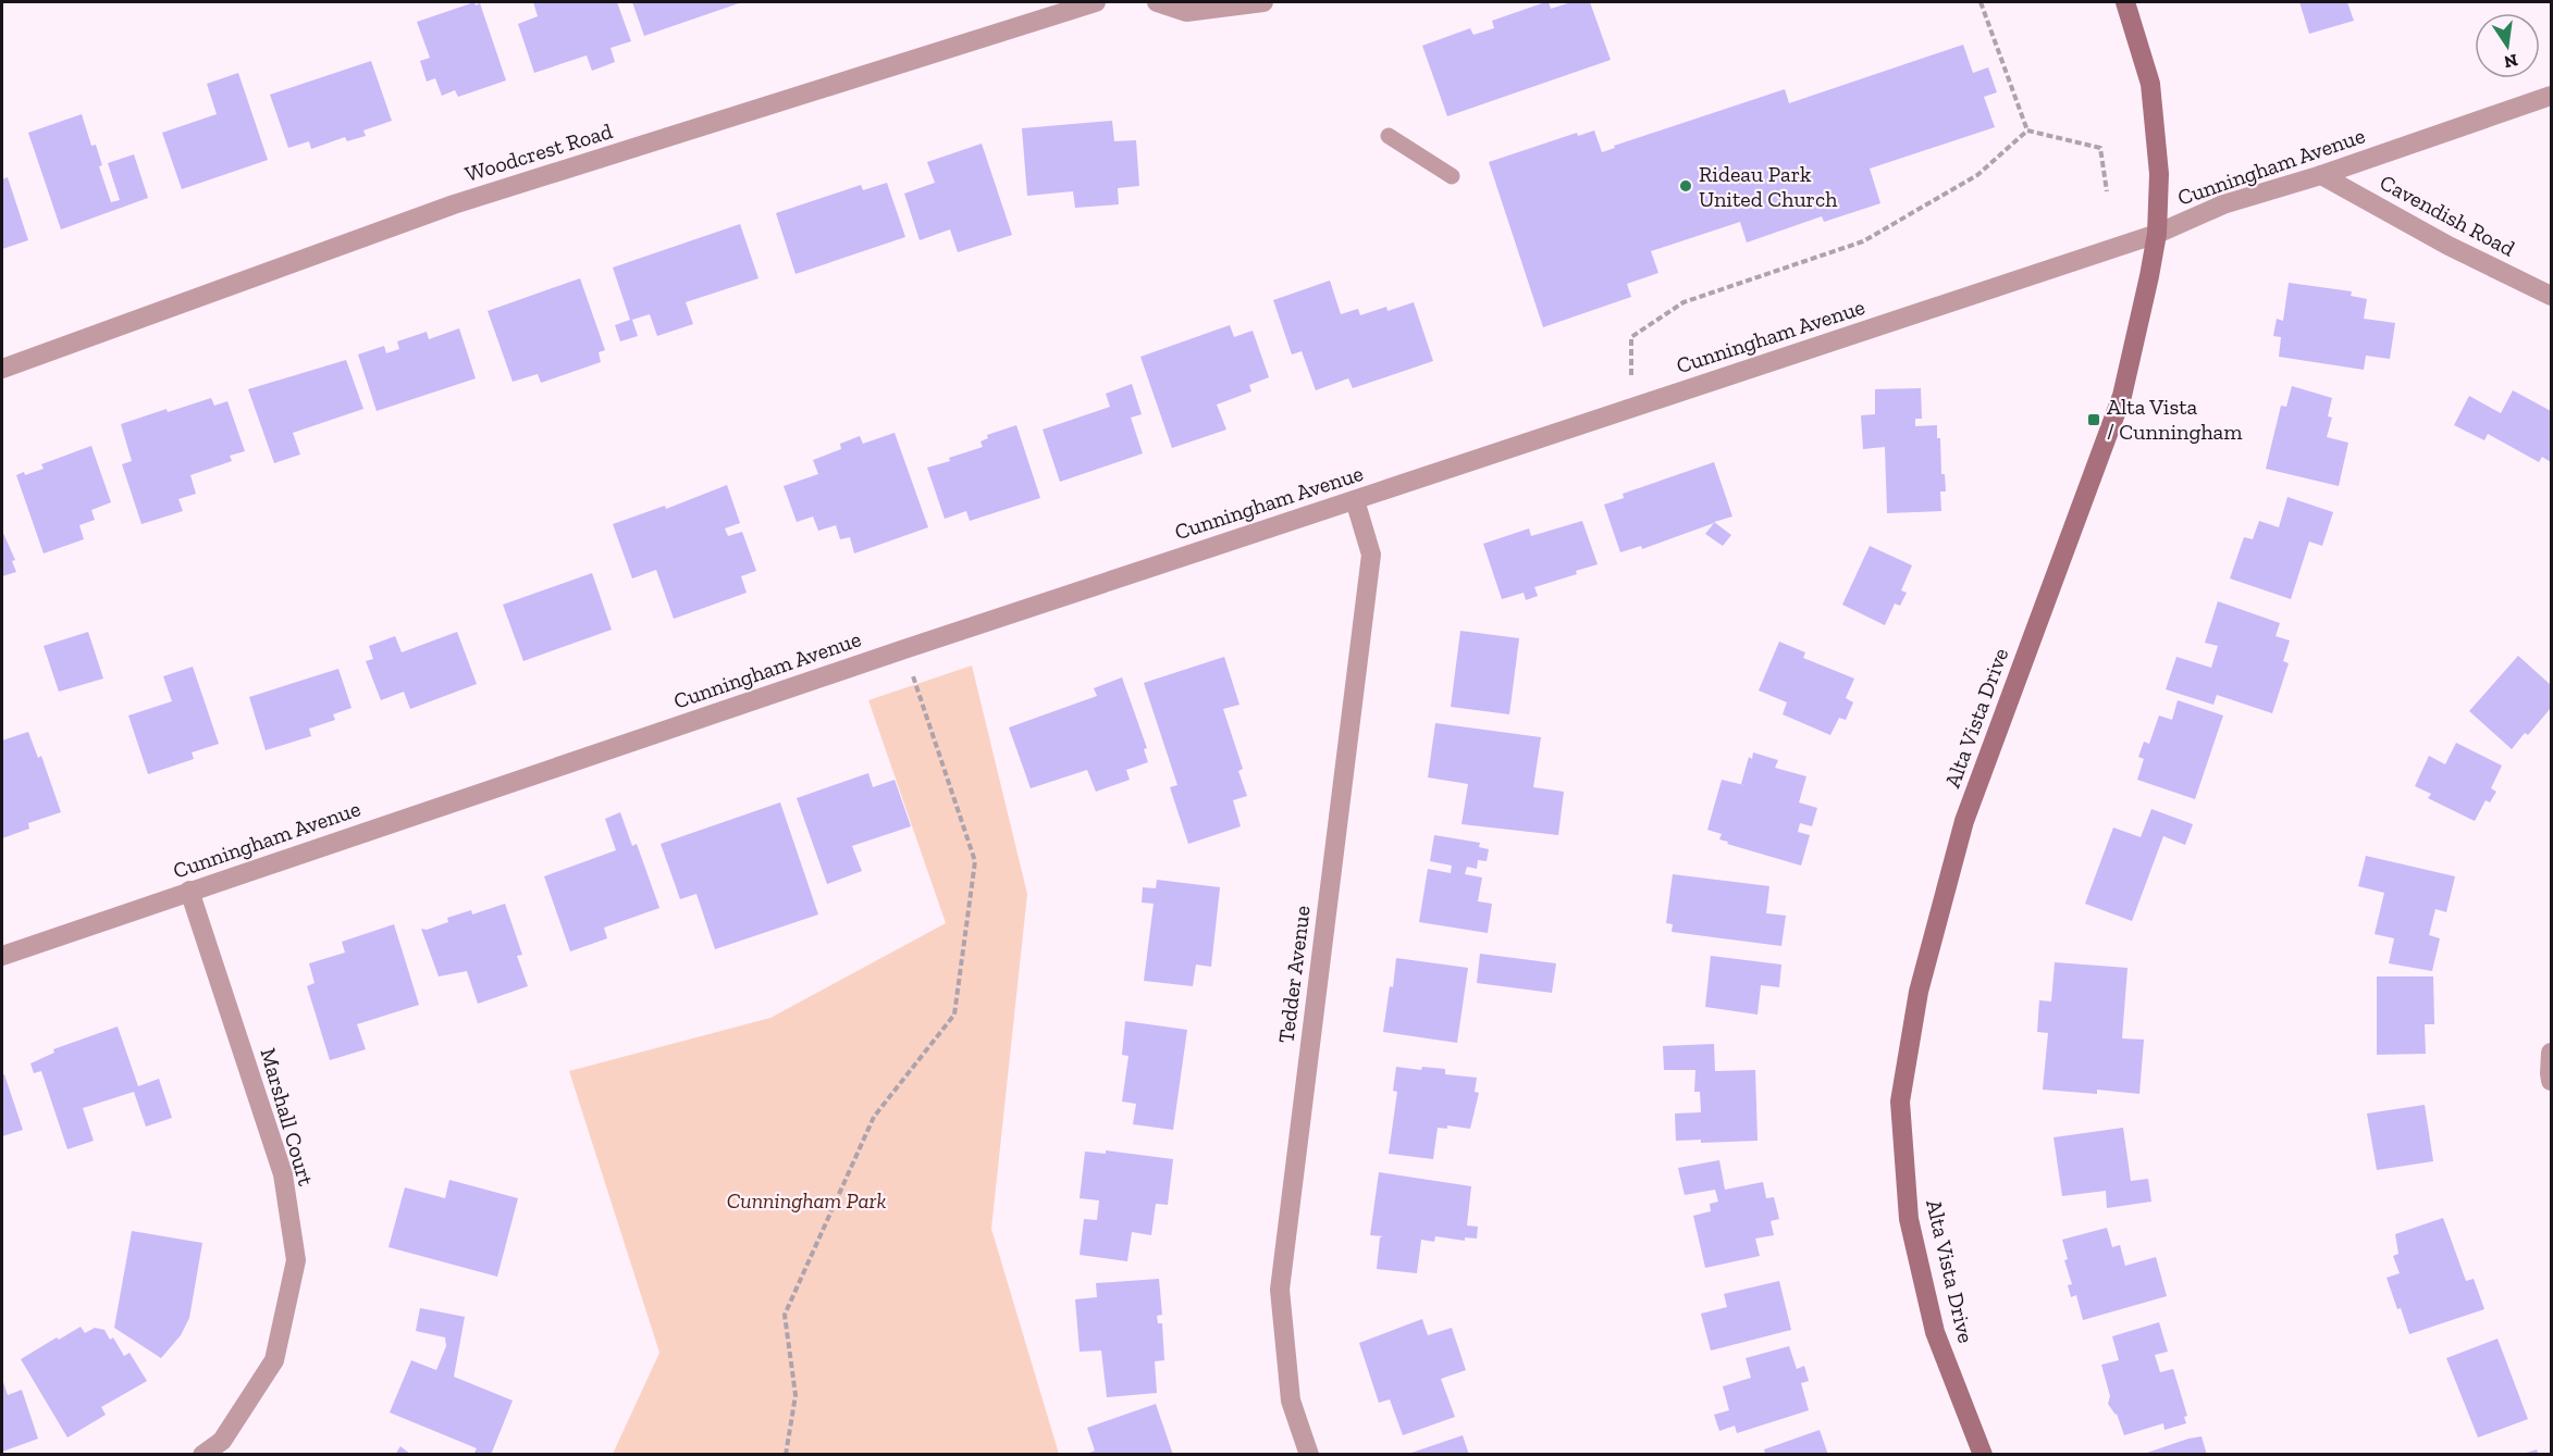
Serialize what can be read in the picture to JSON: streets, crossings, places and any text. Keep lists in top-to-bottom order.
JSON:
{
  "streets": {
    "street": [
      "Woodcrest Road",
      "Cunningham Avenue",
      "Cavendish Road",
      "Alta Vista Drive",
      "Tedder Avenue",
      "Marshall Court"
    ]
  },
  "crossings": [
    ["Cunningham Avenue", "Cavendish Road"],
    ["Cunningham Avenue", "Alta Vista Drive"],
    ["Cunningham Avenue", "Tedder Avenue"],
    ["Cunningham Avenue", "Marshall Court"]
  ],
  "parks": ["Cunningham Park"],
  "places": {
    "other": ["Rideau Park United Church"],
    "transit": ["Alta Vista / Cunningham"]
  },
  "north": "bottom"
}
